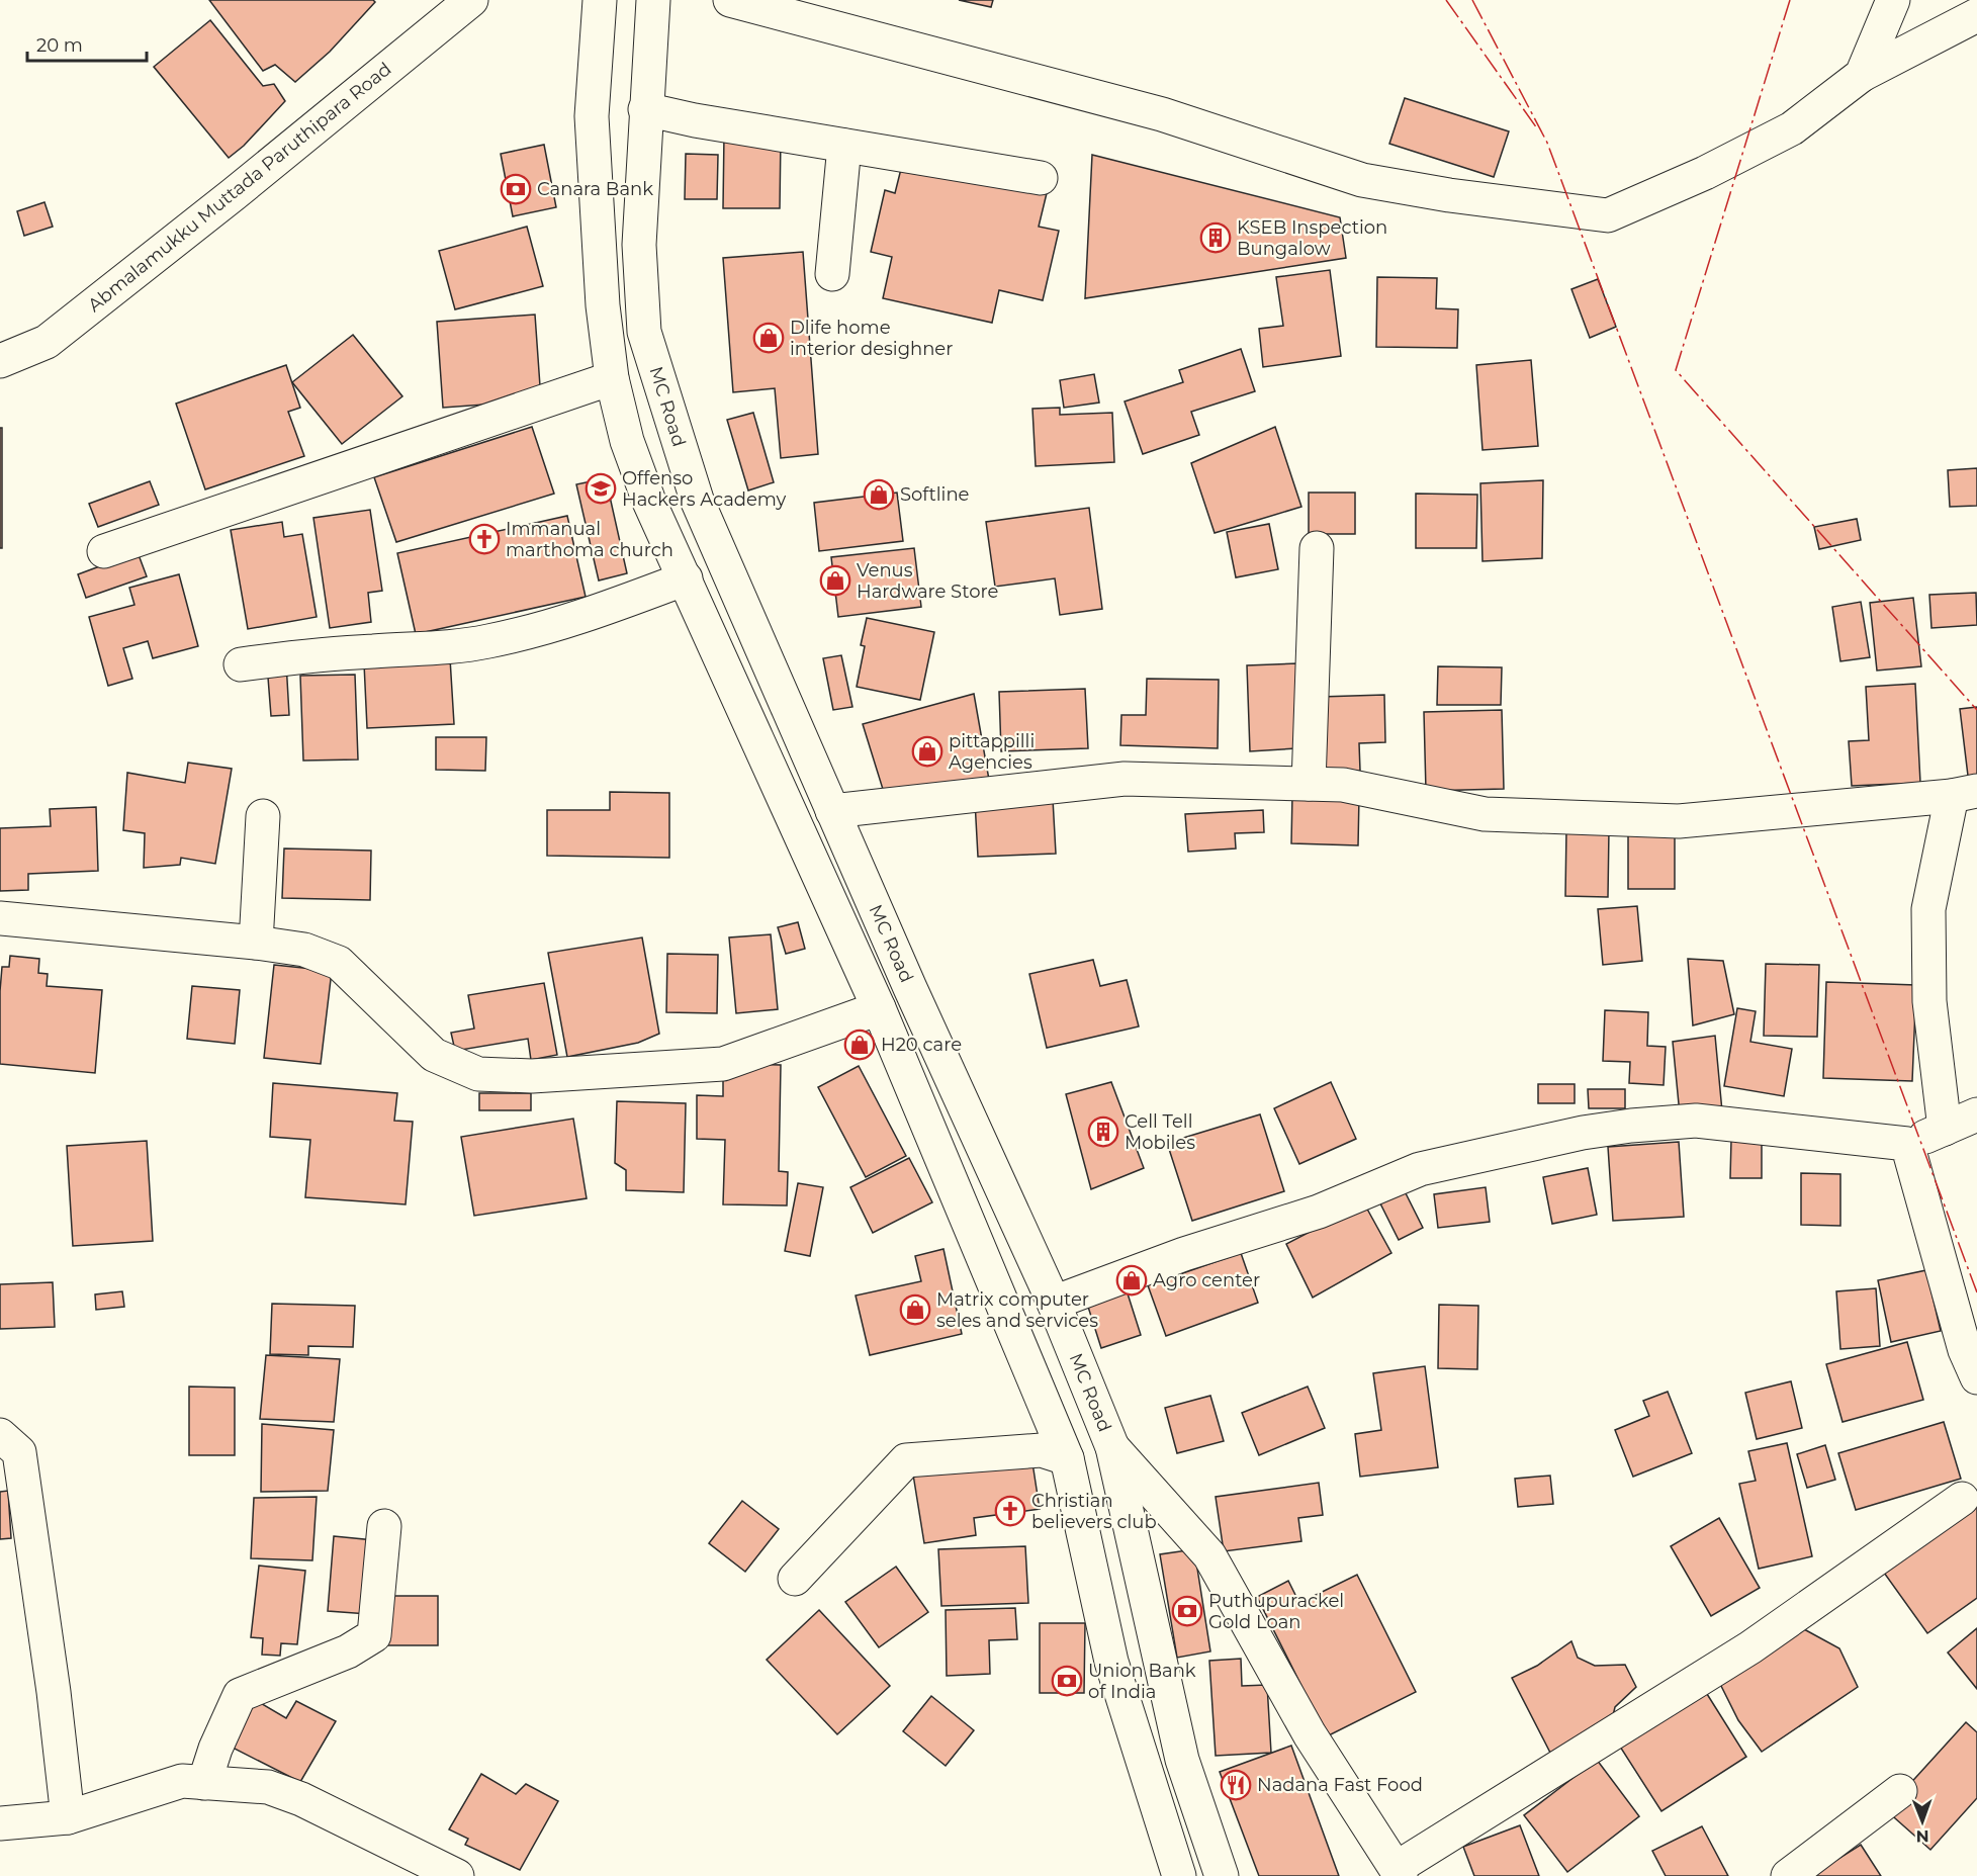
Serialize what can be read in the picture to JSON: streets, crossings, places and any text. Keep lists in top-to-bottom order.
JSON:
{
  "streets": {
    "street": ["Abmalamukku Muttada Paruthipara Road", "MC Road"]
  },
  "places": {
    "bank": ["Canara Bank", "Puthupurackel Gold Loan", "Union Bank of India"],
    "building": ["KSEB Inspection Bungalow", "Cell Tell Mobiles"],
    "shop": [
      "Dlife home interior desighner",
      "Softline",
      "Venus Hardware Store",
      "pittappilli Agencies",
      "H20 care",
      "Agro center",
      "Matrix computer seles and services"
    ],
    "school or university": ["Offenso Hackers Academy"],
    "church": ["Immanual marthoma church", "Christian believers club"],
    "restaurant": ["Nadana Fast Food"]
  },
  "scale_bar": "20 m",
  "north": "bottom"
}
